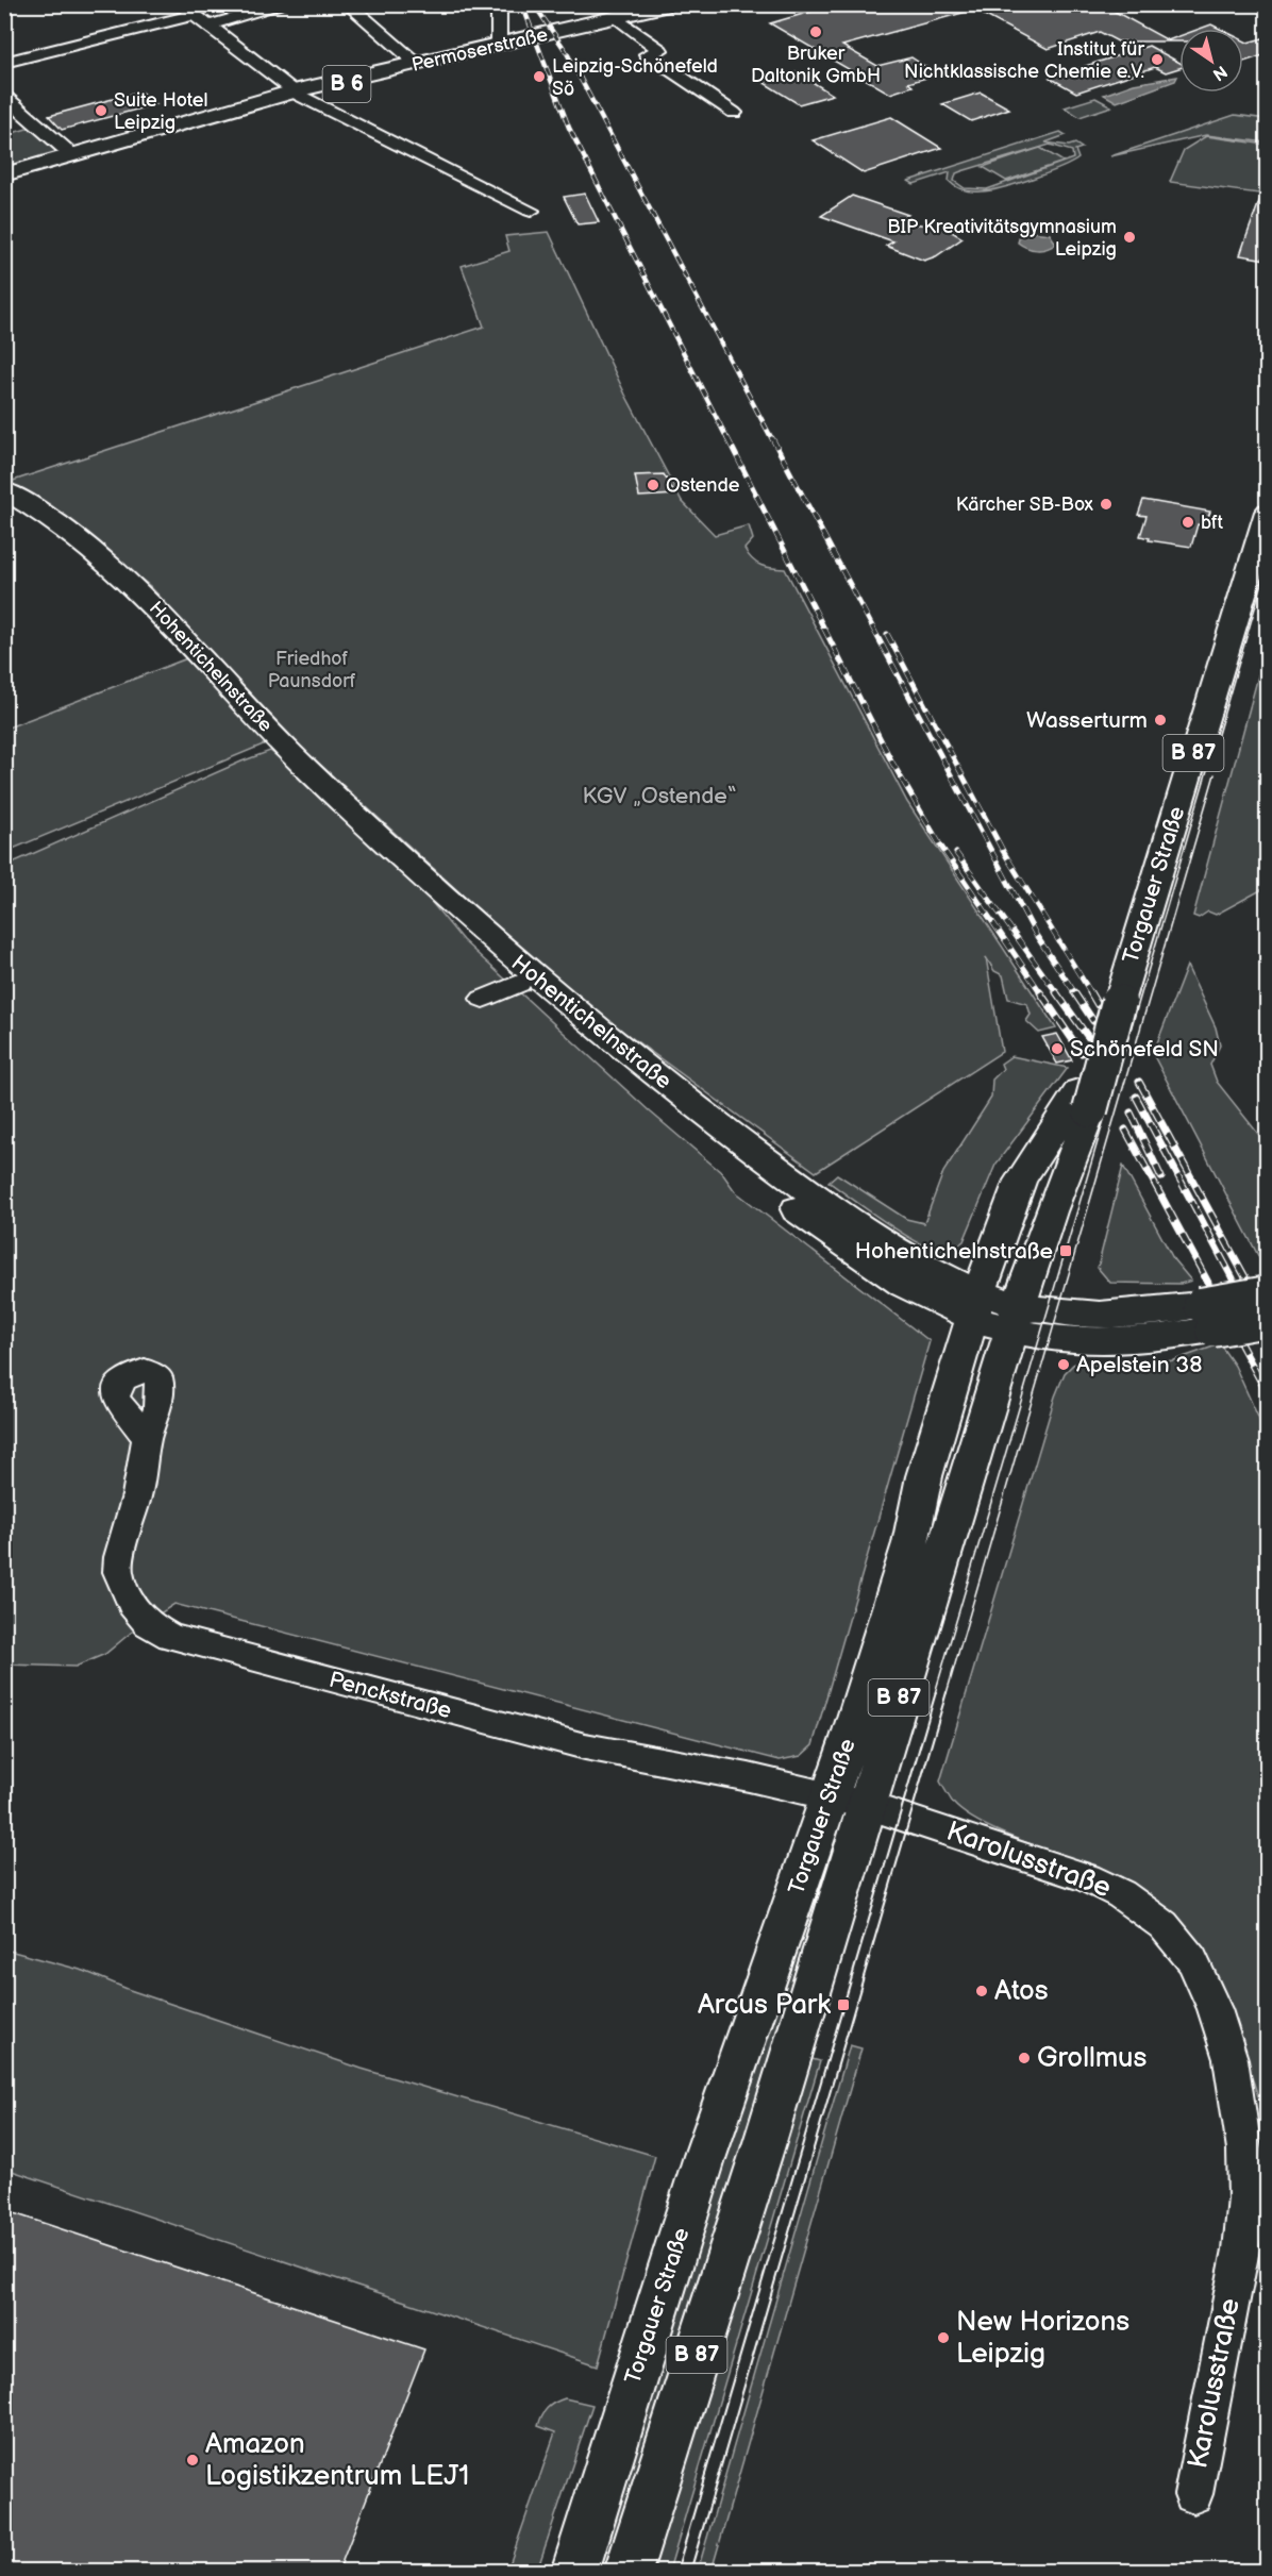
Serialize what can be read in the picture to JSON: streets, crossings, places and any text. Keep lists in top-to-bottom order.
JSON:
{
  "streets": {
    "main road": [
      "Permoserstraße",
      "B 6",
      "Hohentichelnstraße",
      "B 87",
      "Torgauer Straße"
    ],
    "street": ["Penckstraße", "Karolusstraße"]
  },
  "crossings": [
    ["Hohentichelnstraße", "Torgauer Straße"],
    ["Torgauer Straße", "Penckstraße"],
    ["Torgauer Straße", "Karolusstraße"],
    ["Penckstraße", "Karolusstraße"]
  ],
  "parks": ["Friedhof Paunsdorf", "KGV „Ostende“"],
  "places": {
    "other": [
      "Bruker Daltonik GmbH",
      "Institut für Nichtklassische Chemie e.V.",
      "Leipzig-Schönefeld Sö",
      "Suite Hotel Leipzig",
      "BIP Kreativitätsgymnasium Leipzig",
      "Ostende",
      "Kärcher SB-Box",
      "bft",
      "Wasserturm",
      "Schönefeld SN",
      "Apelstein 38",
      "Atos",
      "Grollmus",
      "New Horizons Leipzig",
      "Amazon Logistikzentrum LEJ1"
    ],
    "transit": ["Hohentichelnstraße", "Arcus Park"]
  },
  "north": "bottom right"
}
